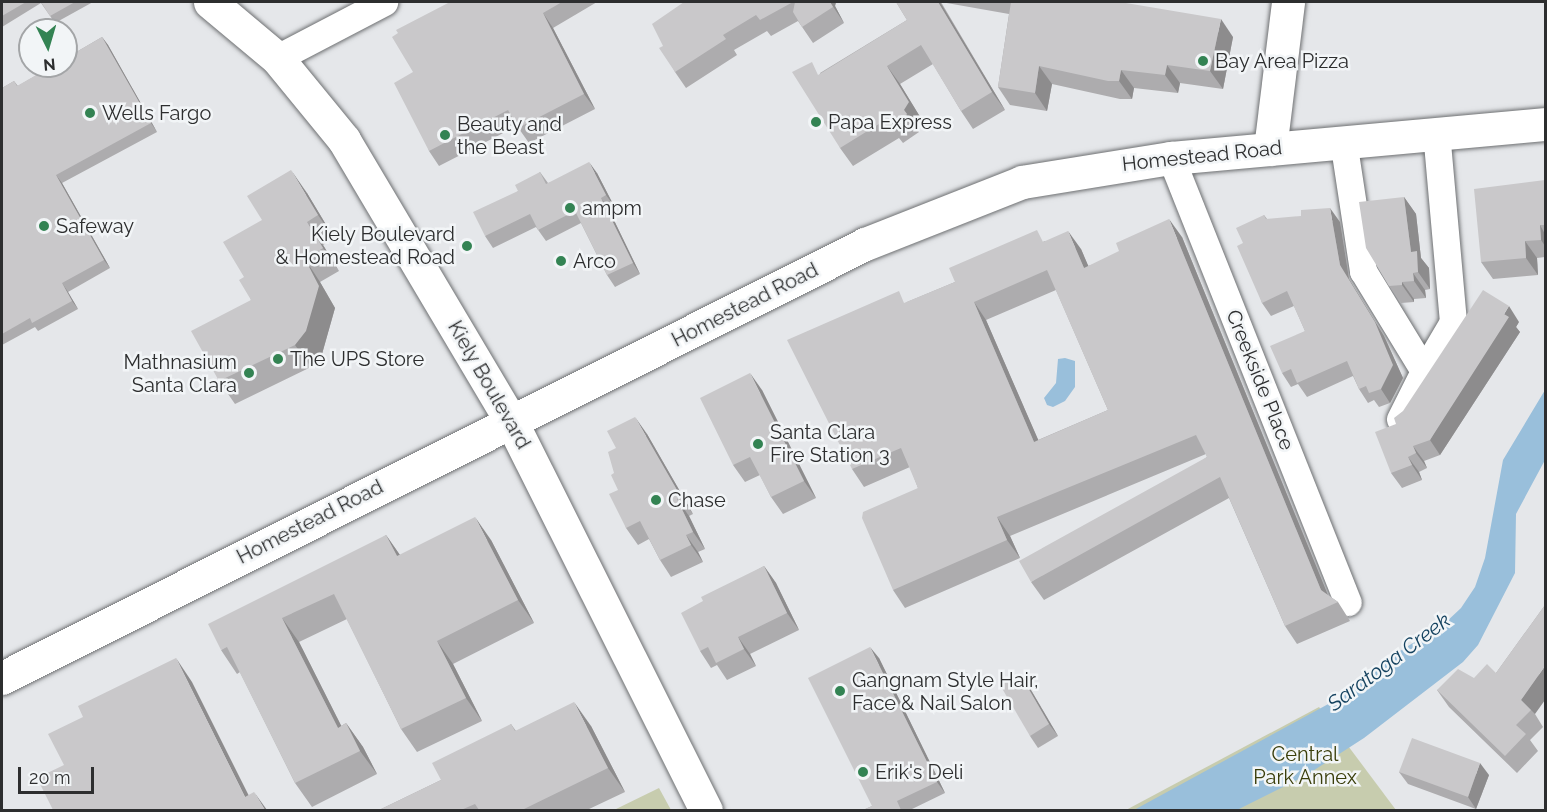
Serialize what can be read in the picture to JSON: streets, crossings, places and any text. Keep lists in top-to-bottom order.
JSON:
{
  "streets": {
    "main road": ["Homestead Road", "Kiely Boulevard"],
    "street": ["Creekside Place"]
  },
  "crossings": [
    ["Homestead Road", "Creekside Place"],
    ["Homestead Road", "Kiely Boulevard"]
  ],
  "water": ["Saratoga Creek"],
  "parks": ["Central Park Annex"],
  "places": [
    "Bay Area Pizza",
    "Wells Fargo",
    "Papa Express",
    "Beauty and the Beast",
    "ampm",
    "Safeway",
    "Kiely Boulevard & Homestead Road",
    "Arco",
    "The UPS Store",
    "Mathnasium Santa Clara",
    "Santa Clara Fire Station 3",
    "Chase",
    "Gangnam Style Hair, Face & Nail Salon",
    "Erik's Deli"
  ],
  "scale_bar": "20 m",
  "north": "bottom"
}
